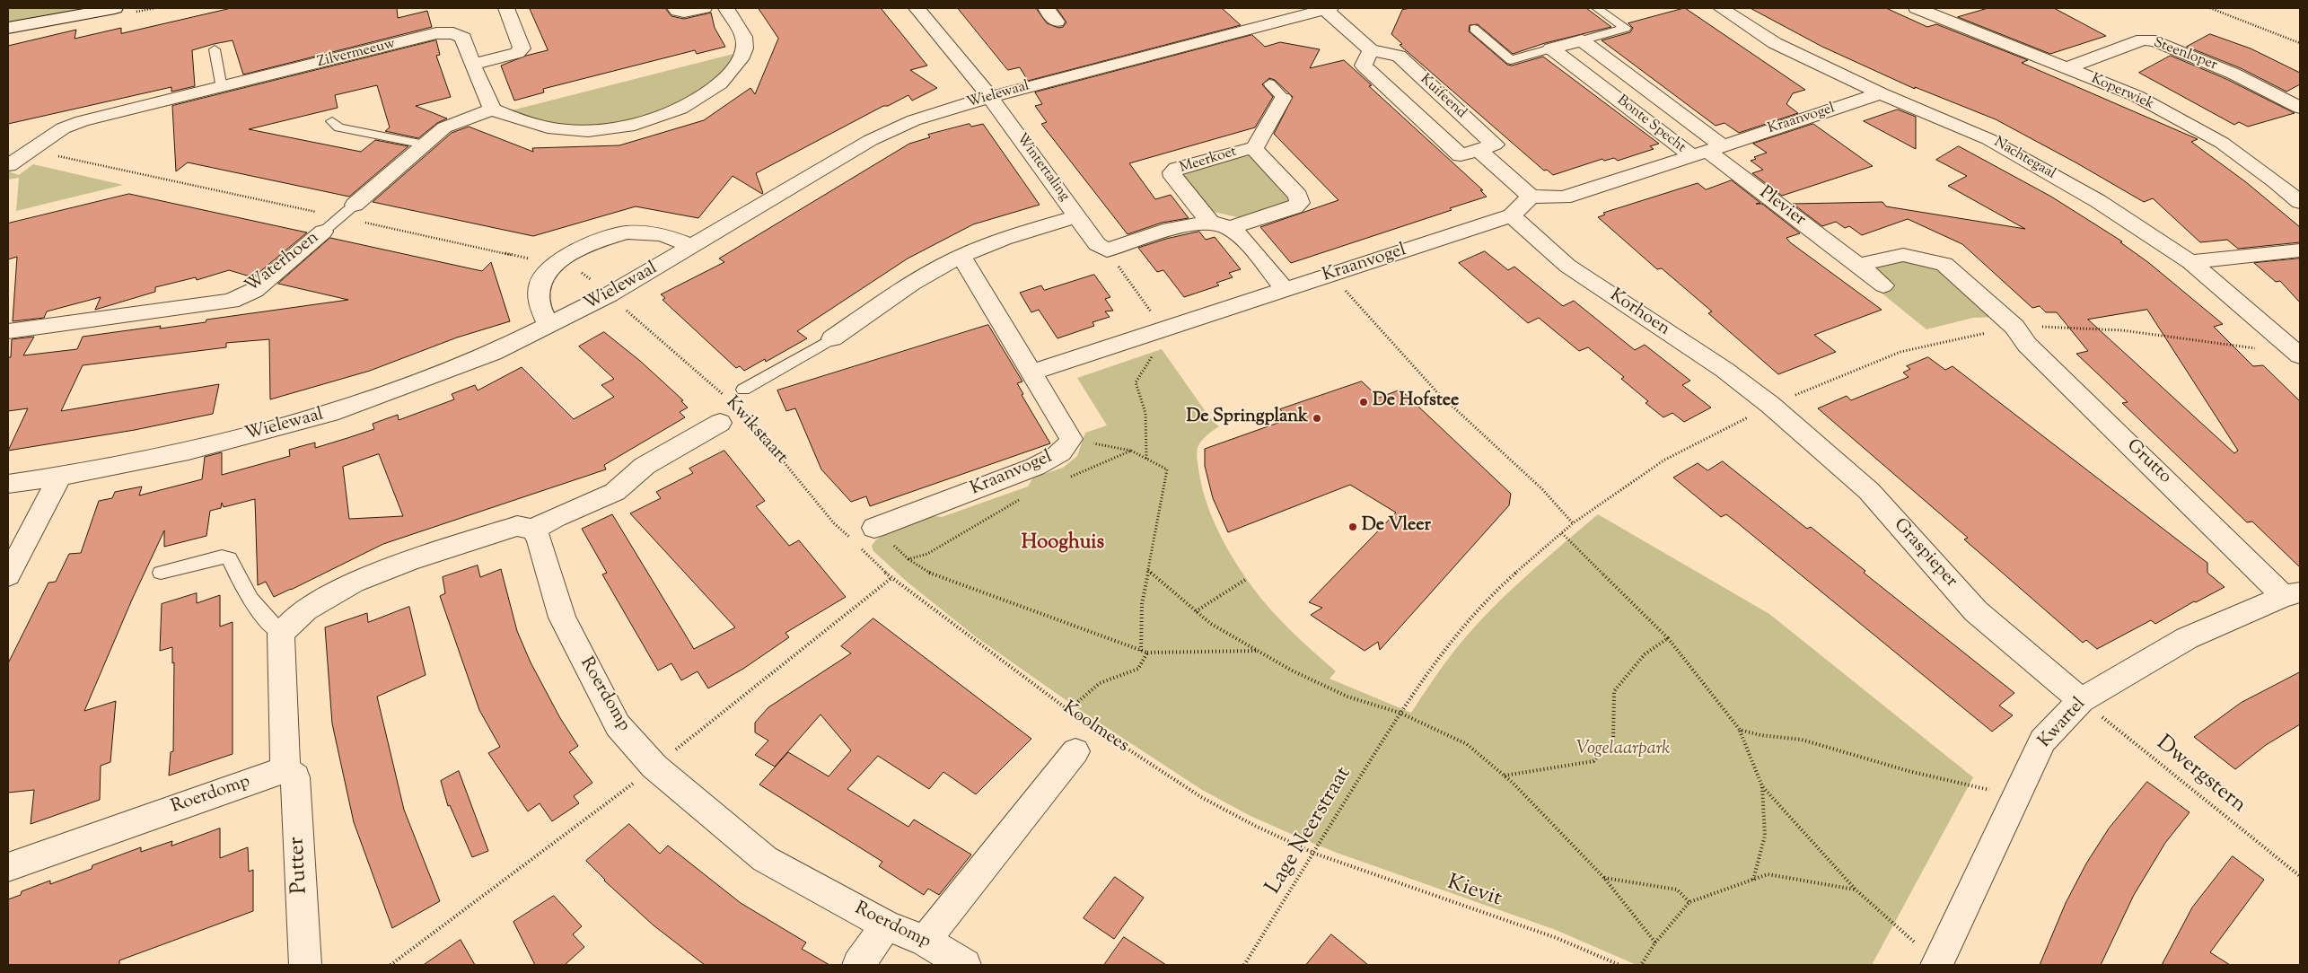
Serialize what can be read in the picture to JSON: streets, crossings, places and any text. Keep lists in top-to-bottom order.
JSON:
{
  "streets": {
    "street": [
      "Zilvermeeuw",
      "Steenloper",
      "Koperwiek",
      "Wielewaal",
      "Kuifeend",
      "Kraanvogel",
      "Bonte Specht",
      "Nachtegaal",
      "Meerkoet",
      "Wintertaling",
      "Plevier",
      "Waterhoen",
      "Korhoen",
      "Kwikstaart",
      "Grutto",
      "Graspieper",
      "Roerdomp",
      "Kwartel",
      "Koolmees",
      "Putter"
    ],
    "path": ["Dwergstern", "Lage Neerstraat", "Kievit"]
  },
  "crossings": [
    ["Zilvermeeuw", "Waterhoen"],
    ["Steenloper", "Koperwiek"],
    ["Wielewaal", "Wintertaling"],
    ["Wielewaal", "Kwikstaart"],
    ["Kraanvogel", "Bonte Specht"],
    ["Kraanvogel", "Nachtegaal"],
    ["Kraanvogel", "Plevier"],
    ["Kraanvogel", "Korhoen"],
    ["Kraanvogel", "Kwikstaart"],
    ["Bonte Specht", "Plevier"],
    ["Wintertaling", "Kwikstaart"],
    ["Plevier", "Grutto"],
    ["Korhoen", "Graspieper"],
    ["Kwikstaart", "Roerdomp"],
    ["Kwikstaart", "Koolmees"],
    ["Grutto", "Kwartel"],
    ["Graspieper", "Kwartel"],
    ["Graspieper", "Dwergstern"],
    ["Roerdomp", "Koolmees"],
    ["Roerdomp", "Putter"],
    ["Kwartel", "Dwergstern"],
    ["Koolmees", "Lage Neerstraat"],
    ["Koolmees", "Kievit"],
    ["Lage Neerstraat", "Kievit"]
  ],
  "districts": ["Hooghuis"],
  "parks": ["Vogelaarpark"],
  "places": ["De Hofstee", "De Springplank", "De Vleer"]
}
